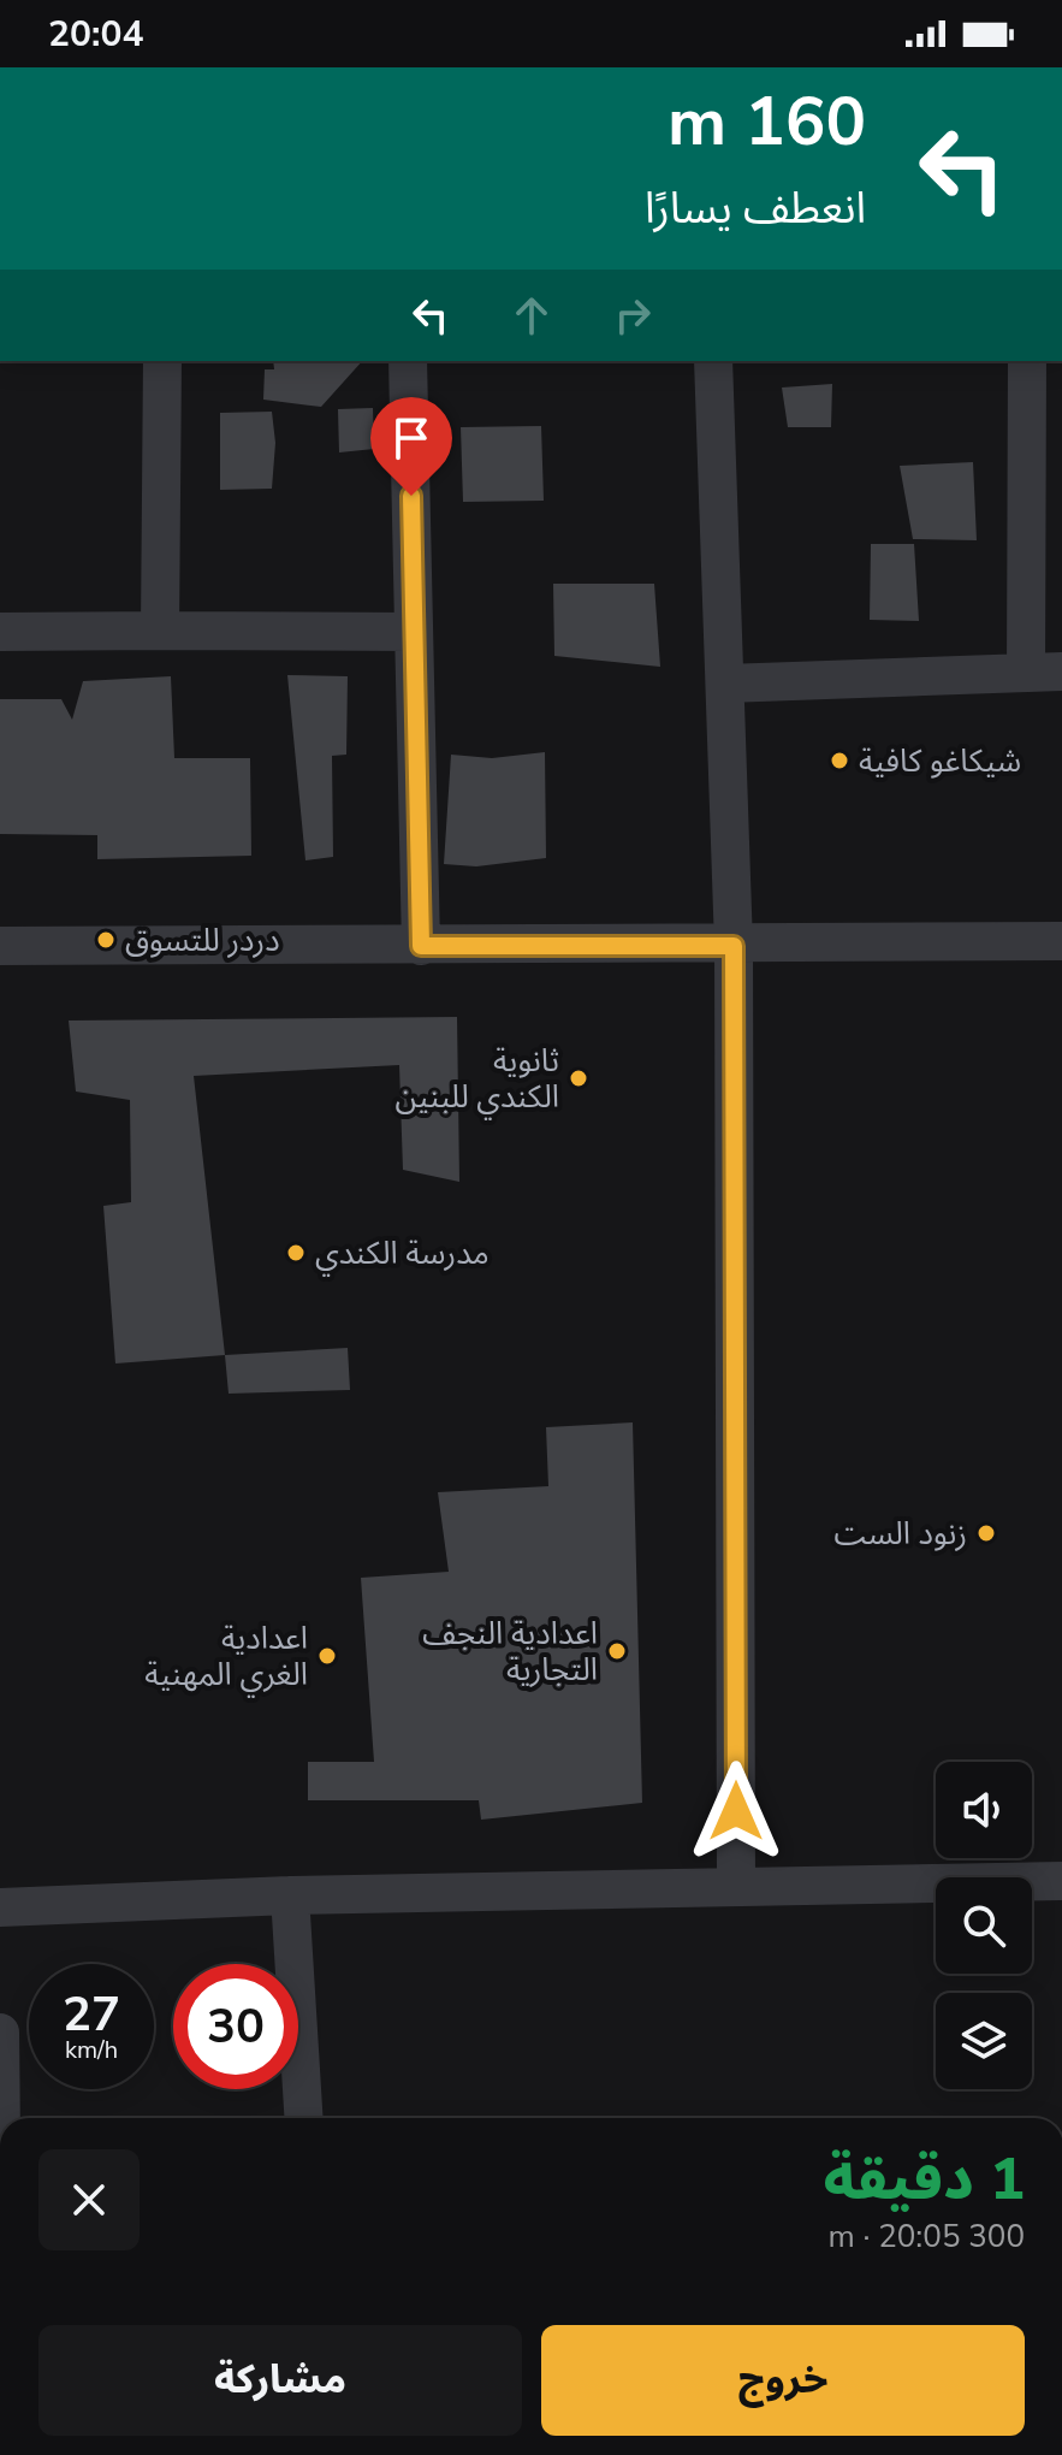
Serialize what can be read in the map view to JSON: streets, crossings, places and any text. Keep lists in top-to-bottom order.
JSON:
{
  "places": [
    "شيكاغو كافية",
    "دردر للتسوق",
    "ثانوية الكندي للبنين",
    "مدرسة الكندي",
    "زنود الست",
    "اعدادية النجف التجارية",
    "اعدادية الغري المهنية"
  ],
  "page": {
    "status": "20:04",
    "turn": ["160 m", "انعطف يسارًا"],
    "speed": "27 km/h",
    "limit": "30",
    "heading": ["1 دقيقة", "300 m · 20:05"],
    "buttons": ["خروج", "مشاركة"]
  }
}
